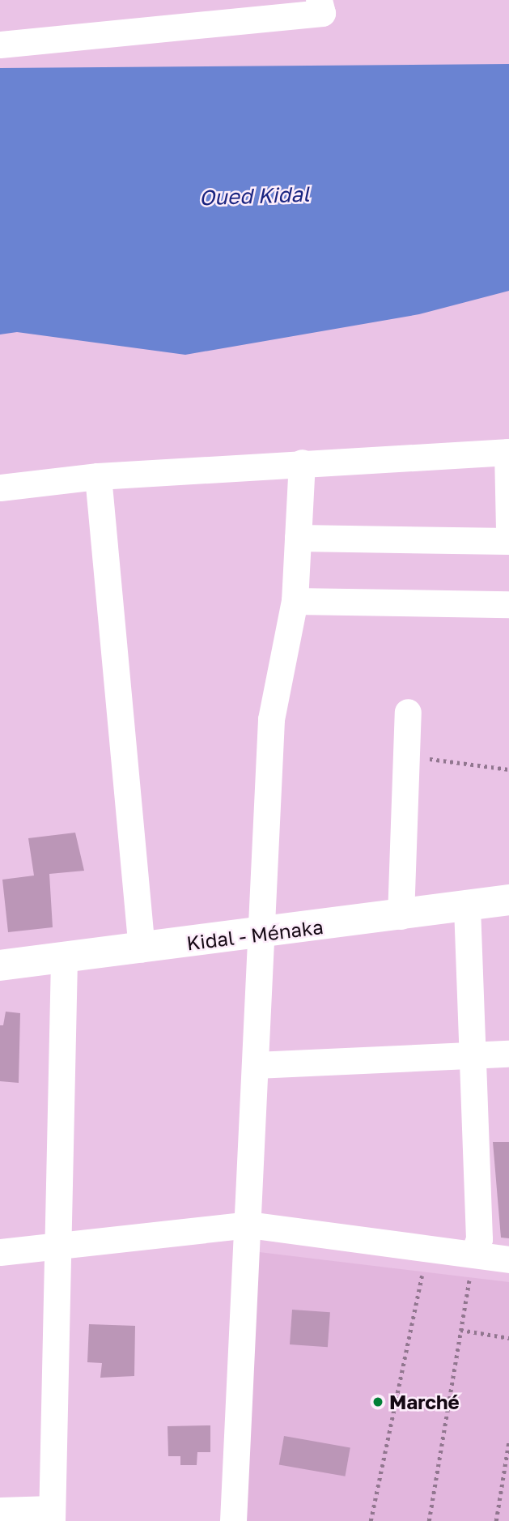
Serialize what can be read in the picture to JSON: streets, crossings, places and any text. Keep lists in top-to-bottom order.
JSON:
{
  "streets": {
    "main road": ["Kidal - Ménaka"]
  },
  "water": ["Oued Kidal"],
  "places": ["Marché"]
}
